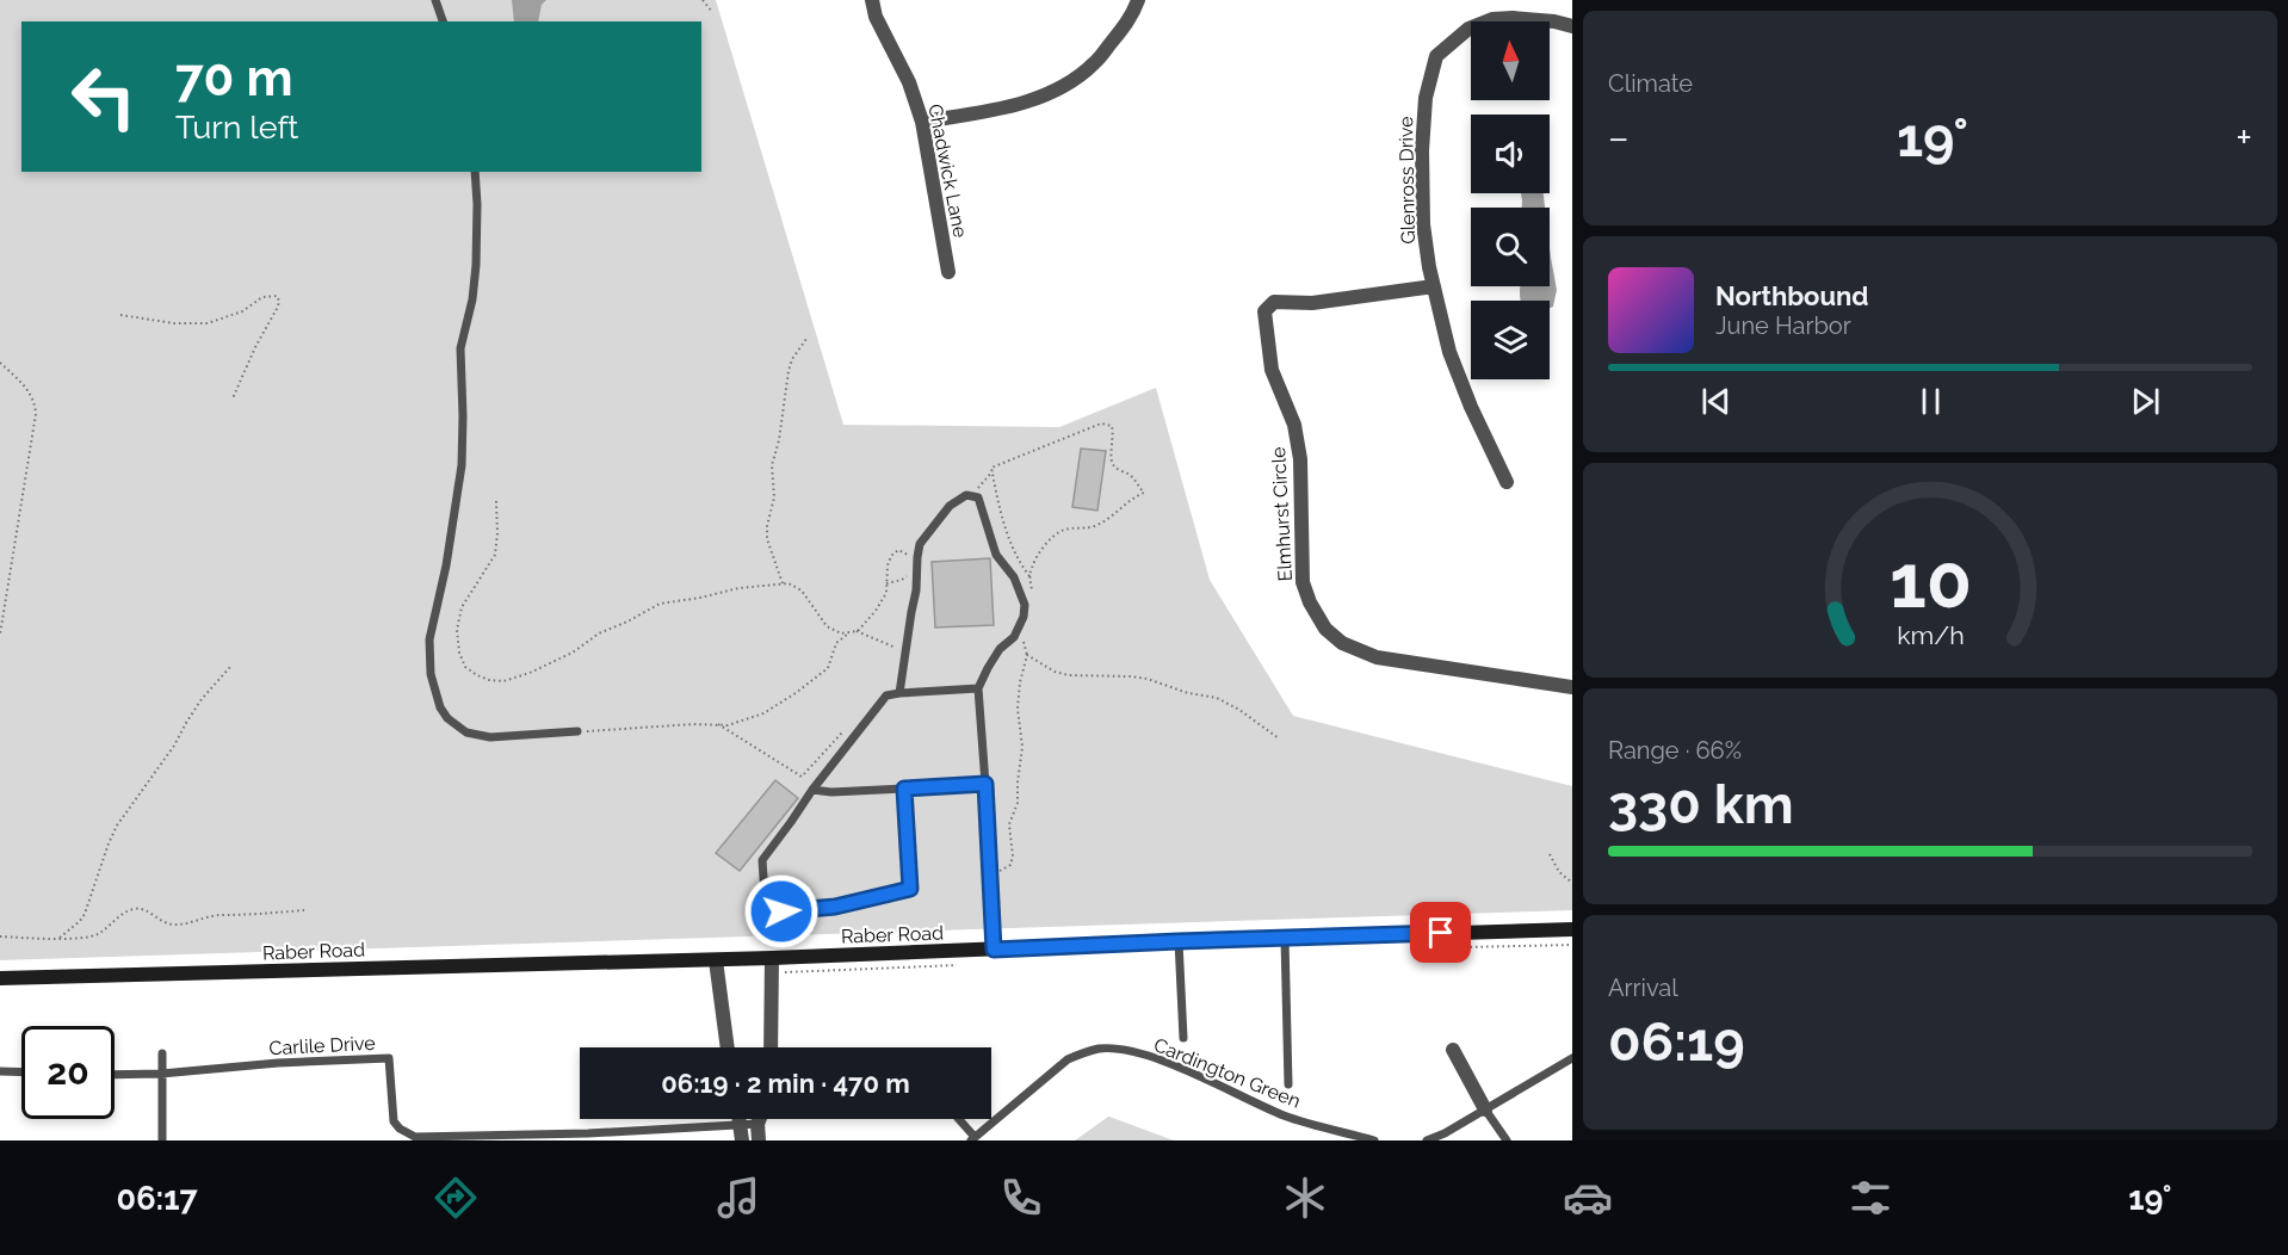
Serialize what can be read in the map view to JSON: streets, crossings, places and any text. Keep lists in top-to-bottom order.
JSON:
{
  "streets": {
    "street": [
      "Chadwick Lane",
      "Glenross Drive",
      "Elmhurst Circle",
      "Raber Road"
    ],
    "lane": ["Carlile Drive", "Cardington Green"]
  },
  "crossings": [
    ["Glenross Drive", "Elmhurst Circle"]
  ],
  "north": "top",
  "page": {
    "tile": [
      "Climate",
      ["Range · 66%", "330 km"],
      ["Arrival", "06:19"]
    ],
    "turn": ["70 m", "Turn left"],
    "heat": ["−", "19°", "+"],
    "song": ["Northbound", "June Harbor"],
    "limit": "20",
    "trip": "06:19 · 2 min · 470 m",
    "tabs": ["06:17", "19°"],
    "gauge": ["10", "km/h"]
  }
}
